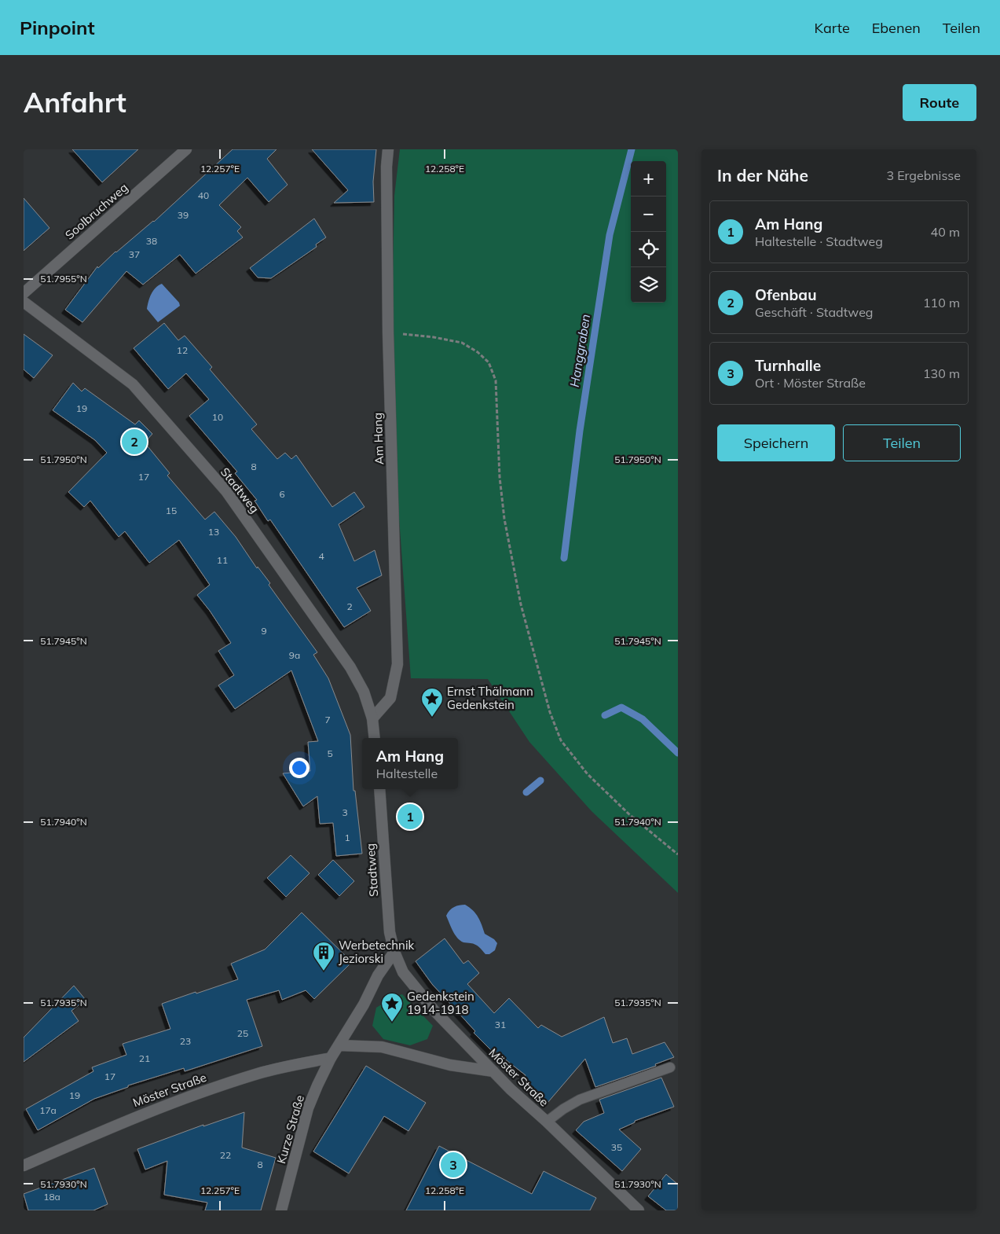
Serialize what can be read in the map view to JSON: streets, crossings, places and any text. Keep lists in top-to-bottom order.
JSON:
{
  "streets": {
    "street": [
      "Soolbruchweg",
      "Am Hang",
      "Stadtweg",
      "Möster Straße",
      "Kurze Straße"
    ]
  },
  "crossings": [
    ["Am Hang", "Stadtweg"],
    ["Stadtweg", "Möster Straße"],
    ["Stadtweg", "Kurze Straße"],
    ["Möster Straße", "Kurze Straße"]
  ],
  "water": ["Hanggraben"],
  "places": {
    "place": ["Ernst Thälmann Gedenkstein", "Gedenkstein 1914-1918"],
    "building": ["Werbetechnik Jeziorski"]
  },
  "house_numbers": [
    "40",
    "39",
    "38",
    "37",
    "12",
    "19",
    "10",
    "8",
    "17",
    "6",
    "15",
    "13",
    "4",
    "11",
    "2",
    "9",
    "9a",
    "7",
    "5",
    "3",
    "1",
    "31",
    "25",
    "23",
    "21",
    "17",
    "19",
    "17a",
    "35",
    "22",
    "8",
    "18a"
  ],
  "page": {
    "header": "Pinpoint",
    "nav": ["Karte", "Ebenen", "Teilen"],
    "buttons": [
      "Route",
      ["Speichern", "Teilen"]
    ],
    "title": "Anfahrt",
    "heading": ["In der Nähe", "3 Ergebnisse"],
    "map_buttons": ["+", "−"],
    "list": [
      {
        "mark": "1",
        "name": "Am Hang",
        "note": "Haltestelle · Stadtweg",
        "value": "40 m"
      },
      {
        "mark": "2",
        "name": "Ofenbau",
        "note": "Geschäft · Stadtweg",
        "value": "110 m"
      },
      {
        "mark": "3",
        "name": "Turnhalle",
        "note": "Ort · Möster Straße",
        "value": "130 m"
      }
    ],
    "pins": ["2", "1", "3"],
    "popup": ["Am Hang", "Haltestelle"]
  },
  "coordinates": [
    "12.257°E",
    "12.258°E",
    "51.7955°N",
    "51.7950°N",
    "51.7945°N",
    "51.7940°N",
    "51.7935°N",
    "51.7930°N"
  ]
}
